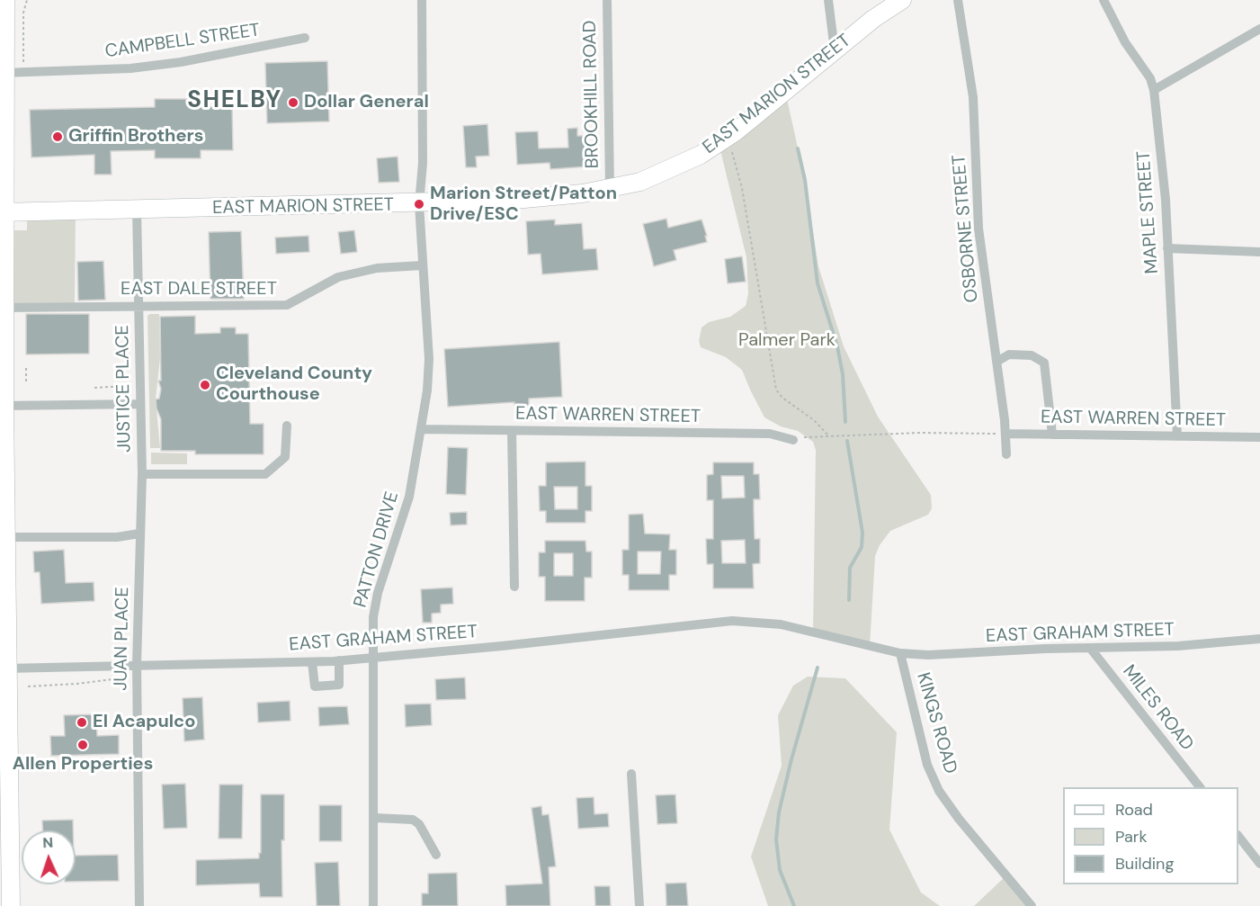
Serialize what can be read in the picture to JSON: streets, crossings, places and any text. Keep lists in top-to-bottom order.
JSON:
{
  "streets": {
    "main road": ["EAST MARION STREET"],
    "street": [
      "CAMPBELL STREET",
      "BROOKHILL ROAD",
      "MAPLE STREET",
      "OSBORNE STREET",
      "EAST DALE STREET",
      "JUSTICE PLACE",
      "EAST WARREN STREET",
      "PATTON DRIVE",
      "EAST GRAHAM STREET",
      "JUAN PLACE",
      "MILES ROAD",
      "KINGS ROAD"
    ]
  },
  "crossings": [
    ["BROOKHILL ROAD", "EAST MARION STREET"],
    ["EAST MARION STREET", "JUSTICE PLACE"],
    ["EAST MARION STREET", "PATTON DRIVE"],
    ["MAPLE STREET", "EAST WARREN STREET"],
    ["OSBORNE STREET", "EAST WARREN STREET"],
    ["EAST DALE STREET", "JUSTICE PLACE"],
    ["EAST DALE STREET", "PATTON DRIVE"],
    ["JUSTICE PLACE", "JUAN PLACE"],
    ["EAST WARREN STREET", "PATTON DRIVE"],
    ["PATTON DRIVE", "EAST GRAHAM STREET"],
    ["EAST GRAHAM STREET", "JUAN PLACE"],
    ["EAST GRAHAM STREET", "MILES ROAD"],
    ["EAST GRAHAM STREET", "KINGS ROAD"]
  ],
  "districts": ["SHELBY"],
  "parks": ["Palmer Park"],
  "places": [
    "Dollar General",
    "Griffin Brothers",
    "Marion Street/Patton Drive/ESC",
    "Cleveland County Courthouse",
    "El Acapulco",
    "Allen Properties"
  ],
  "legend": ["Road", "Park", "Building"],
  "north": "top"
}
